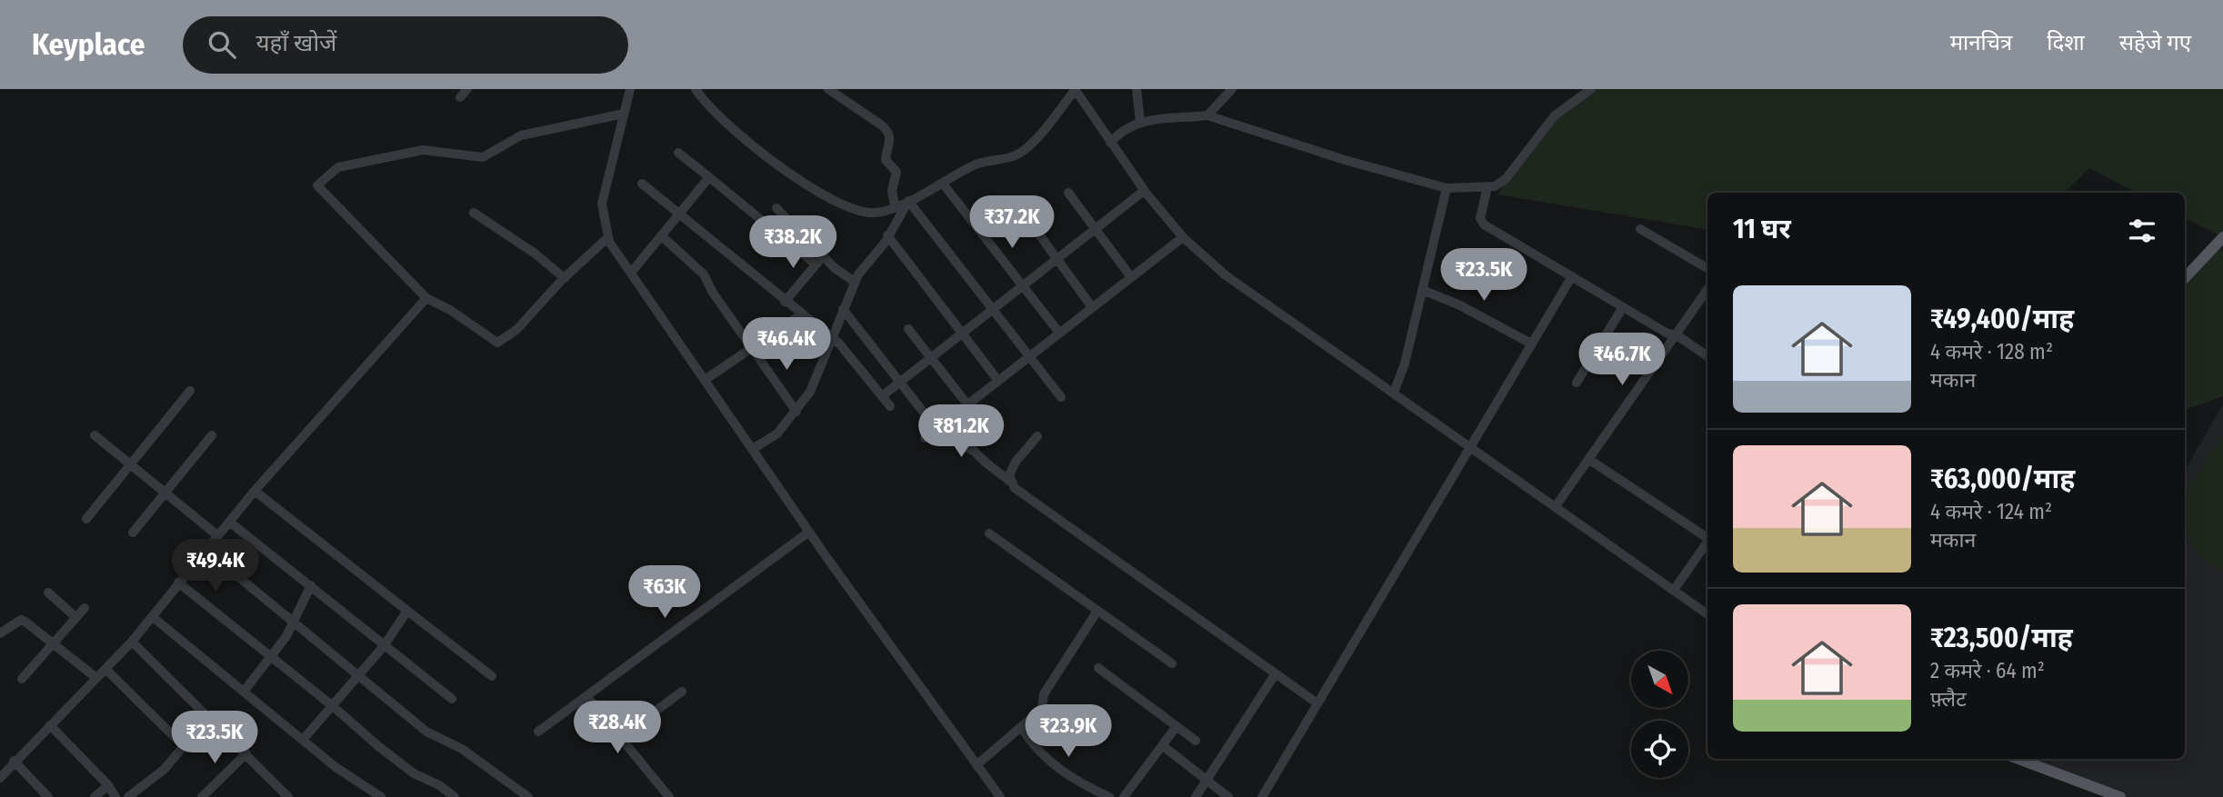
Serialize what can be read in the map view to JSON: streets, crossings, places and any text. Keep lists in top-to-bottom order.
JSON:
{
  "north": "bottom right",
  "page": {
    "header": "Keyplace",
    "search": "यहाँ खोजें",
    "nav": ["मानचित्र", "दिशा", "सहेजे गए"],
    "heading": "11 घर",
    "price": [
      "₹37.2K",
      "₹38.2K",
      "₹23.5K",
      "₹46.4K",
      "₹46.7K",
      "₹81.2K",
      "₹49.4K",
      "₹63K",
      "₹28.4K",
      "₹23.9K",
      "₹23.5K"
    ],
    "list": [
      {
        "name": "₹49,400/माह",
        "note": "4 कमरे · 128 m² · मकान"
      },
      {
        "name": "₹63,000/माह",
        "note": "4 कमरे · 124 m² · मकान"
      },
      {
        "name": "₹23,500/माह",
        "note": "2 कमरे · 64 m² · फ़्लैट"
      }
    ]
  }
}
